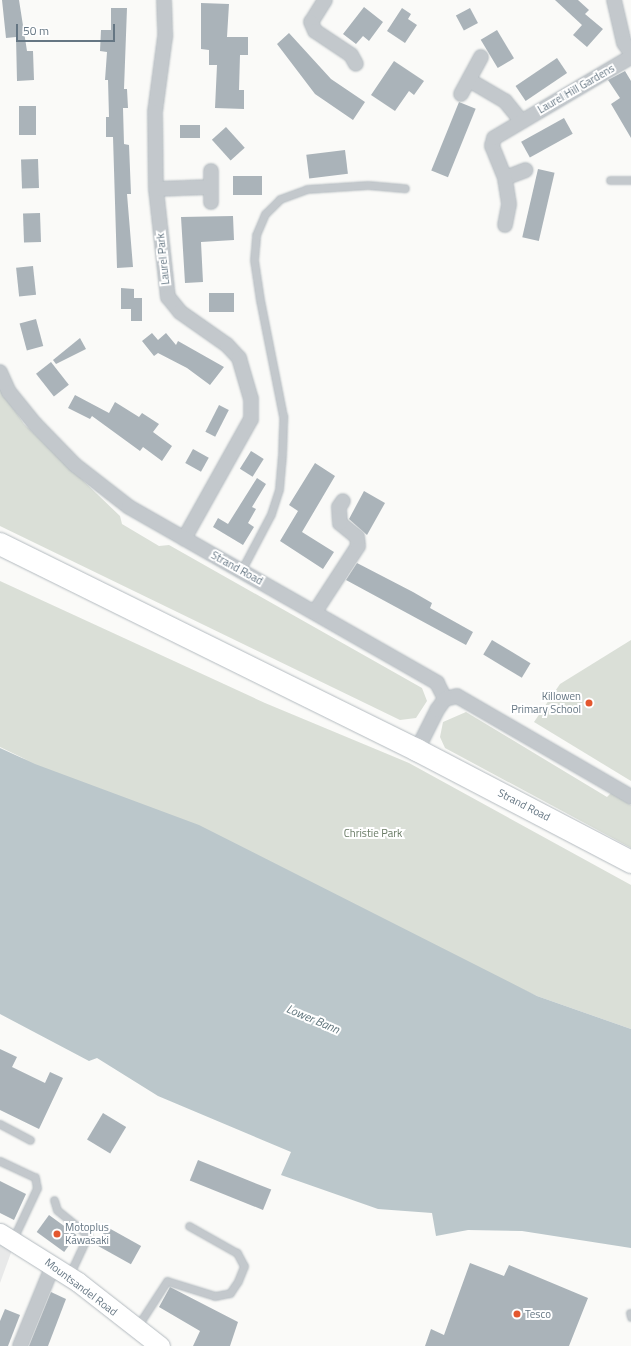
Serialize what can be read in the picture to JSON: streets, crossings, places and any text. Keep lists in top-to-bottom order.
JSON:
{
  "streets": {
    "main road": ["Strand Road"],
    "street": ["Laurel Hill Gardens", "Laurel Park", "Mountsandel Road"]
  },
  "crossings": [
    ["Laurel Park", "Strand Road"]
  ],
  "water": ["Lower Bann"],
  "parks": ["Christie Park"],
  "places": ["Killowen Primary School", "Motoplus Kawasaki", "Tesco"],
  "scale_bar": "50 m"
}
